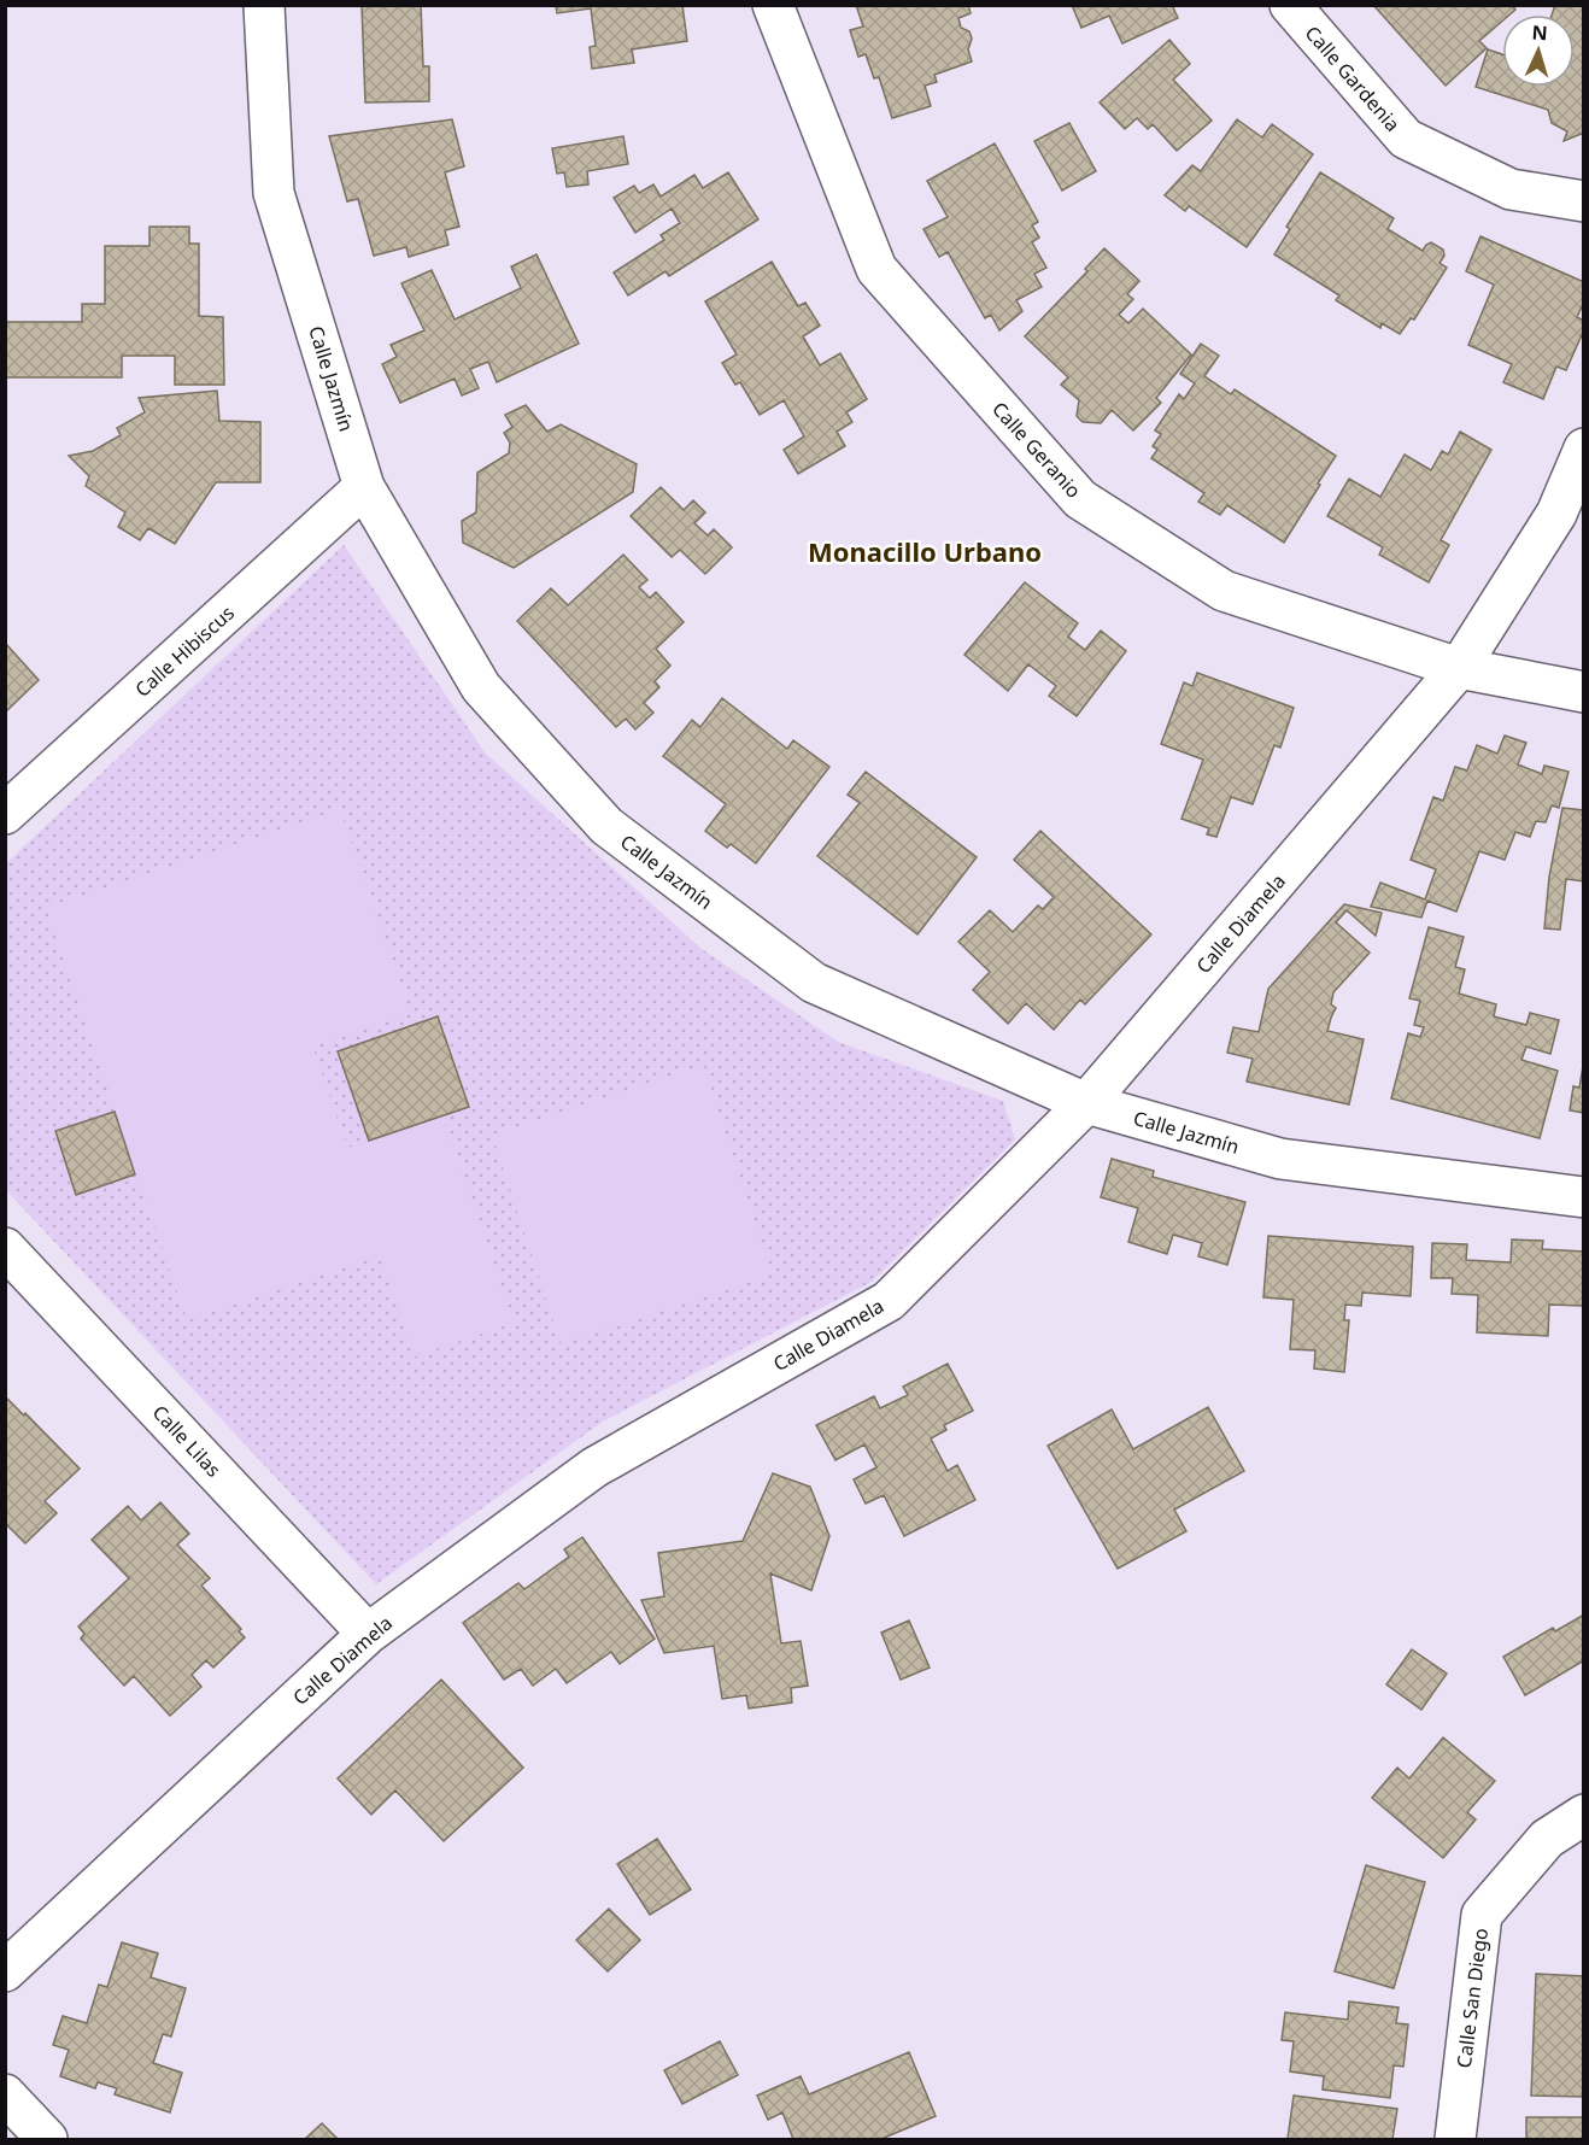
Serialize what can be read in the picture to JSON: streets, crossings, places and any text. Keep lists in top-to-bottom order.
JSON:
{
  "streets": {
    "street": [
      "Calle Gardenia",
      "Calle Jazmín",
      "Calle Geranio",
      "Calle Hibiscus",
      "Calle Diamela",
      "Calle Lilas",
      "Calle San Diego"
    ]
  },
  "crossings": [
    ["Calle Jazmín", "Calle Hibiscus"],
    ["Calle Jazmín", "Calle Diamela"],
    ["Calle Geranio", "Calle Diamela"],
    ["Calle Diamela", "Calle Lilas"]
  ],
  "districts": ["Monacillo Urbano"],
  "north": "top"
}
